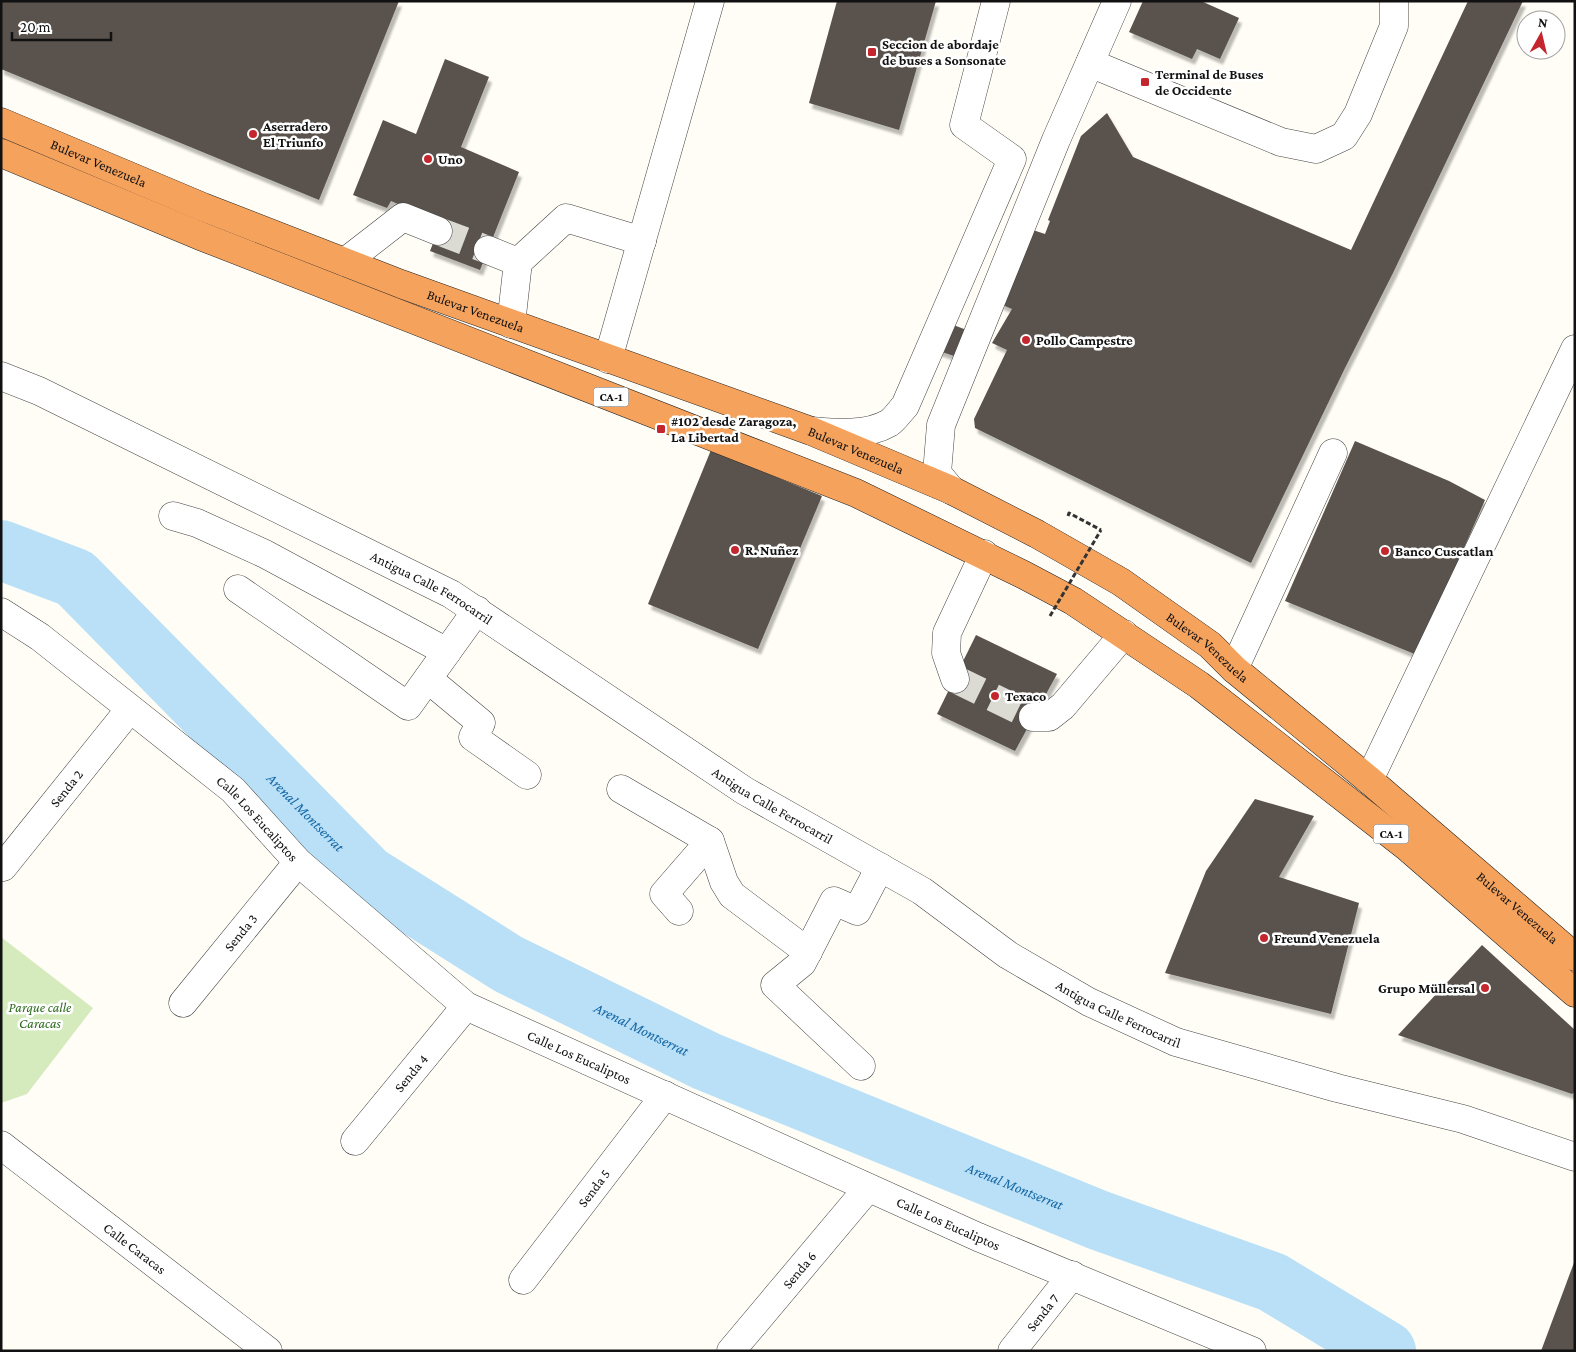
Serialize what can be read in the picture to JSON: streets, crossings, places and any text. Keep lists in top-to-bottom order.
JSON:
{
  "streets": {
    "highway": ["Bulevar Venezuela", "CA-1"],
    "street": [
      "Antigua Calle Ferrocarril",
      "Senda 2",
      "Calle Los Eucaliptos",
      "Senda 3",
      "Senda 4",
      "Senda 5",
      "Calle Caracas",
      "Senda 6",
      "Senda 7"
    ]
  },
  "crossings": [
    ["Senda 2", "Calle Los Eucaliptos"],
    ["Calle Los Eucaliptos", "Senda 3"],
    ["Calle Los Eucaliptos", "Senda 4"],
    ["Calle Los Eucaliptos", "Senda 5"],
    ["Calle Los Eucaliptos", "Senda 6"],
    ["Calle Los Eucaliptos", "Senda 7"]
  ],
  "water": ["Arenal Montserrat"],
  "parks": ["Parque calle Caracas"],
  "places": {
    "transit": ["Seccion de abordaje de buses a Sonsonate", "Terminal de Buses de Occidente", "#102 desde Zaragoza, La Libertad"],
    "other": [
      "Aserradero El Triunfo",
      "Uno",
      "Pollo Campestre",
      "R. Nuñez",
      "Banco Cuscatlan",
      "Texaco",
      "Freund Venezuela",
      "Grupo Müllersal"
    ]
  },
  "scale_bar": "20 m",
  "north": "top"
}
